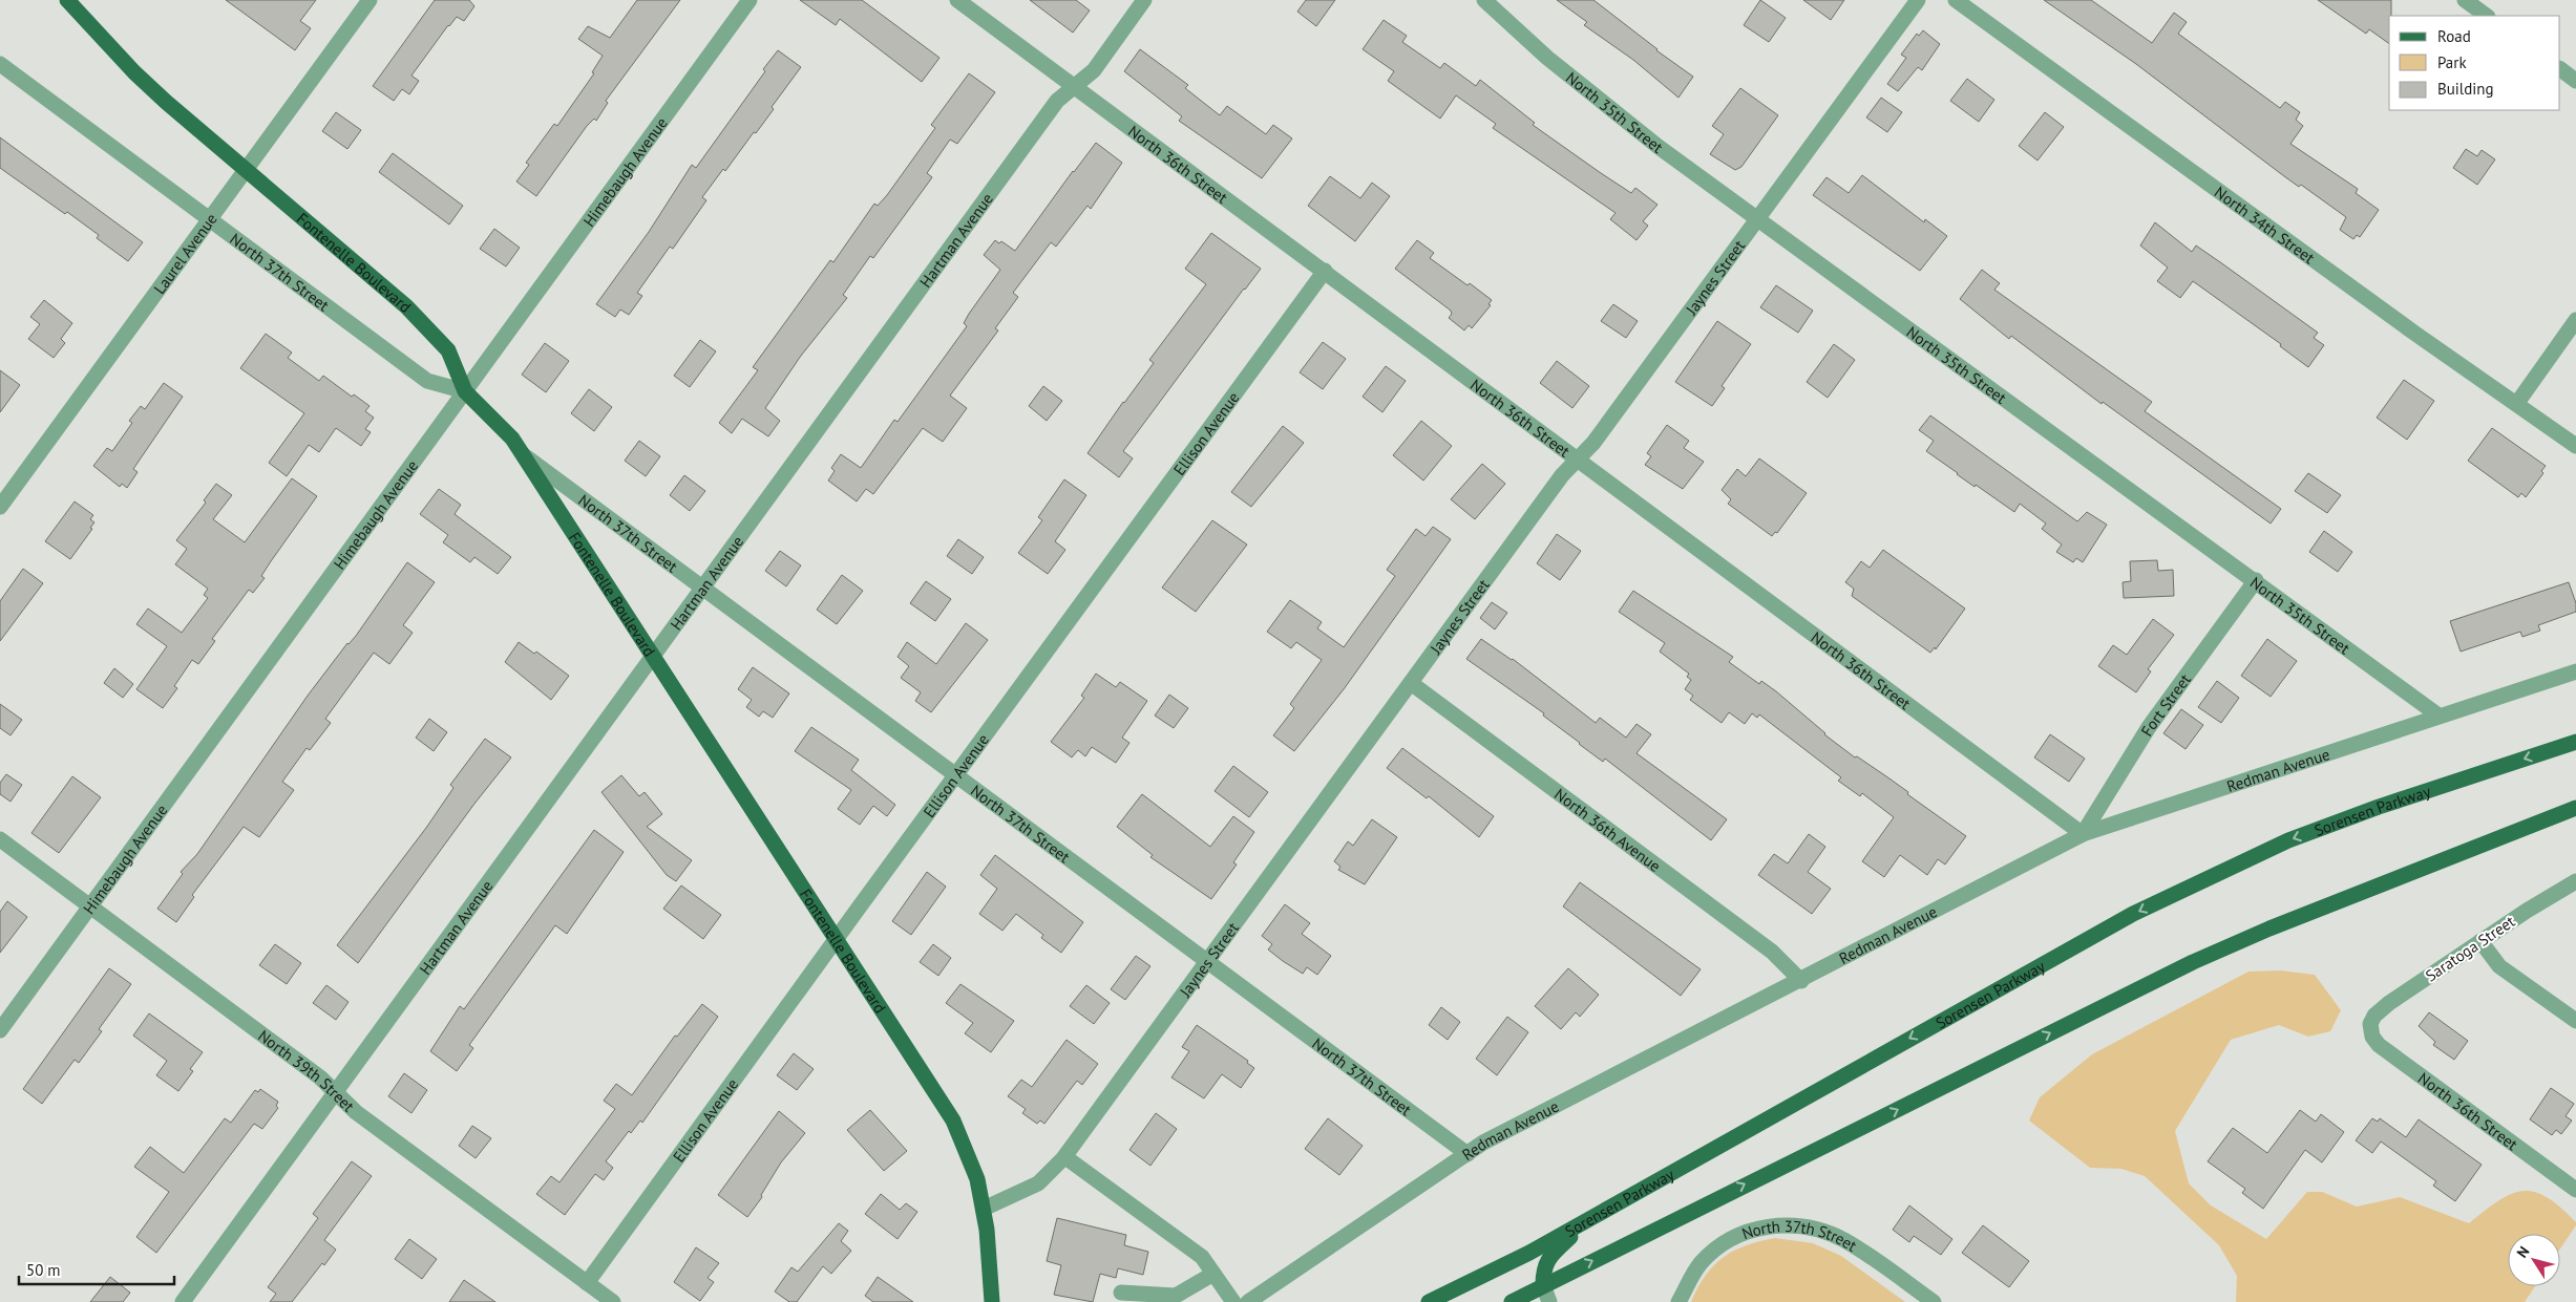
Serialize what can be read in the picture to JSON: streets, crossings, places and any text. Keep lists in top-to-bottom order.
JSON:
{
  "streets": {
    "main road": ["Fontenelle Boulevard", "Sorensen Parkway"],
    "street": [
      "North 35th Street",
      "North 36th Street",
      "Himebaugh Avenue",
      "North 34th Street",
      "Hartman Avenue",
      "Laurel Avenue",
      "North 37th Street",
      "Jaynes Street",
      "Ellison Avenue",
      "Fort Street",
      "Redman Avenue",
      "North 36th Avenue",
      "Saratoga Street",
      "North 39th Street"
    ]
  },
  "crossings": [
    ["North 35th Street", "Jaynes Street"],
    ["North 35th Street", "Fort Street"],
    ["North 35th Street", "Redman Avenue"],
    ["North 36th Street", "Hartman Avenue"],
    ["North 36th Street", "Jaynes Street"],
    ["North 36th Street", "Ellison Avenue"],
    ["North 36th Street", "Fort Street"],
    ["North 36th Street", "Redman Avenue"],
    ["North 36th Street", "Saratoga Street"],
    ["Himebaugh Avenue", "Fontenelle Boulevard"],
    ["Himebaugh Avenue", "North 37th Street"],
    ["Himebaugh Avenue", "North 39th Street"],
    ["Hartman Avenue", "Fontenelle Boulevard"],
    ["Hartman Avenue", "North 37th Street"],
    ["Hartman Avenue", "North 39th Street"],
    ["Laurel Avenue", "Fontenelle Boulevard"],
    ["Laurel Avenue", "North 37th Street"],
    ["Fontenelle Boulevard", "North 37th Street"],
    ["Fontenelle Boulevard", "Jaynes Street"],
    ["Fontenelle Boulevard", "Ellison Avenue"],
    ["North 37th Street", "Jaynes Street"],
    ["North 37th Street", "Ellison Avenue"],
    ["North 37th Street", "Redman Avenue"],
    ["Jaynes Street", "North 36th Avenue"],
    ["Ellison Avenue", "North 39th Street"],
    ["Fort Street", "Redman Avenue"],
    ["Redman Avenue", "North 36th Avenue"]
  ],
  "legend": ["Road", "Park", "Building"],
  "scale_bar": "50 m",
  "north": "top left"
}
